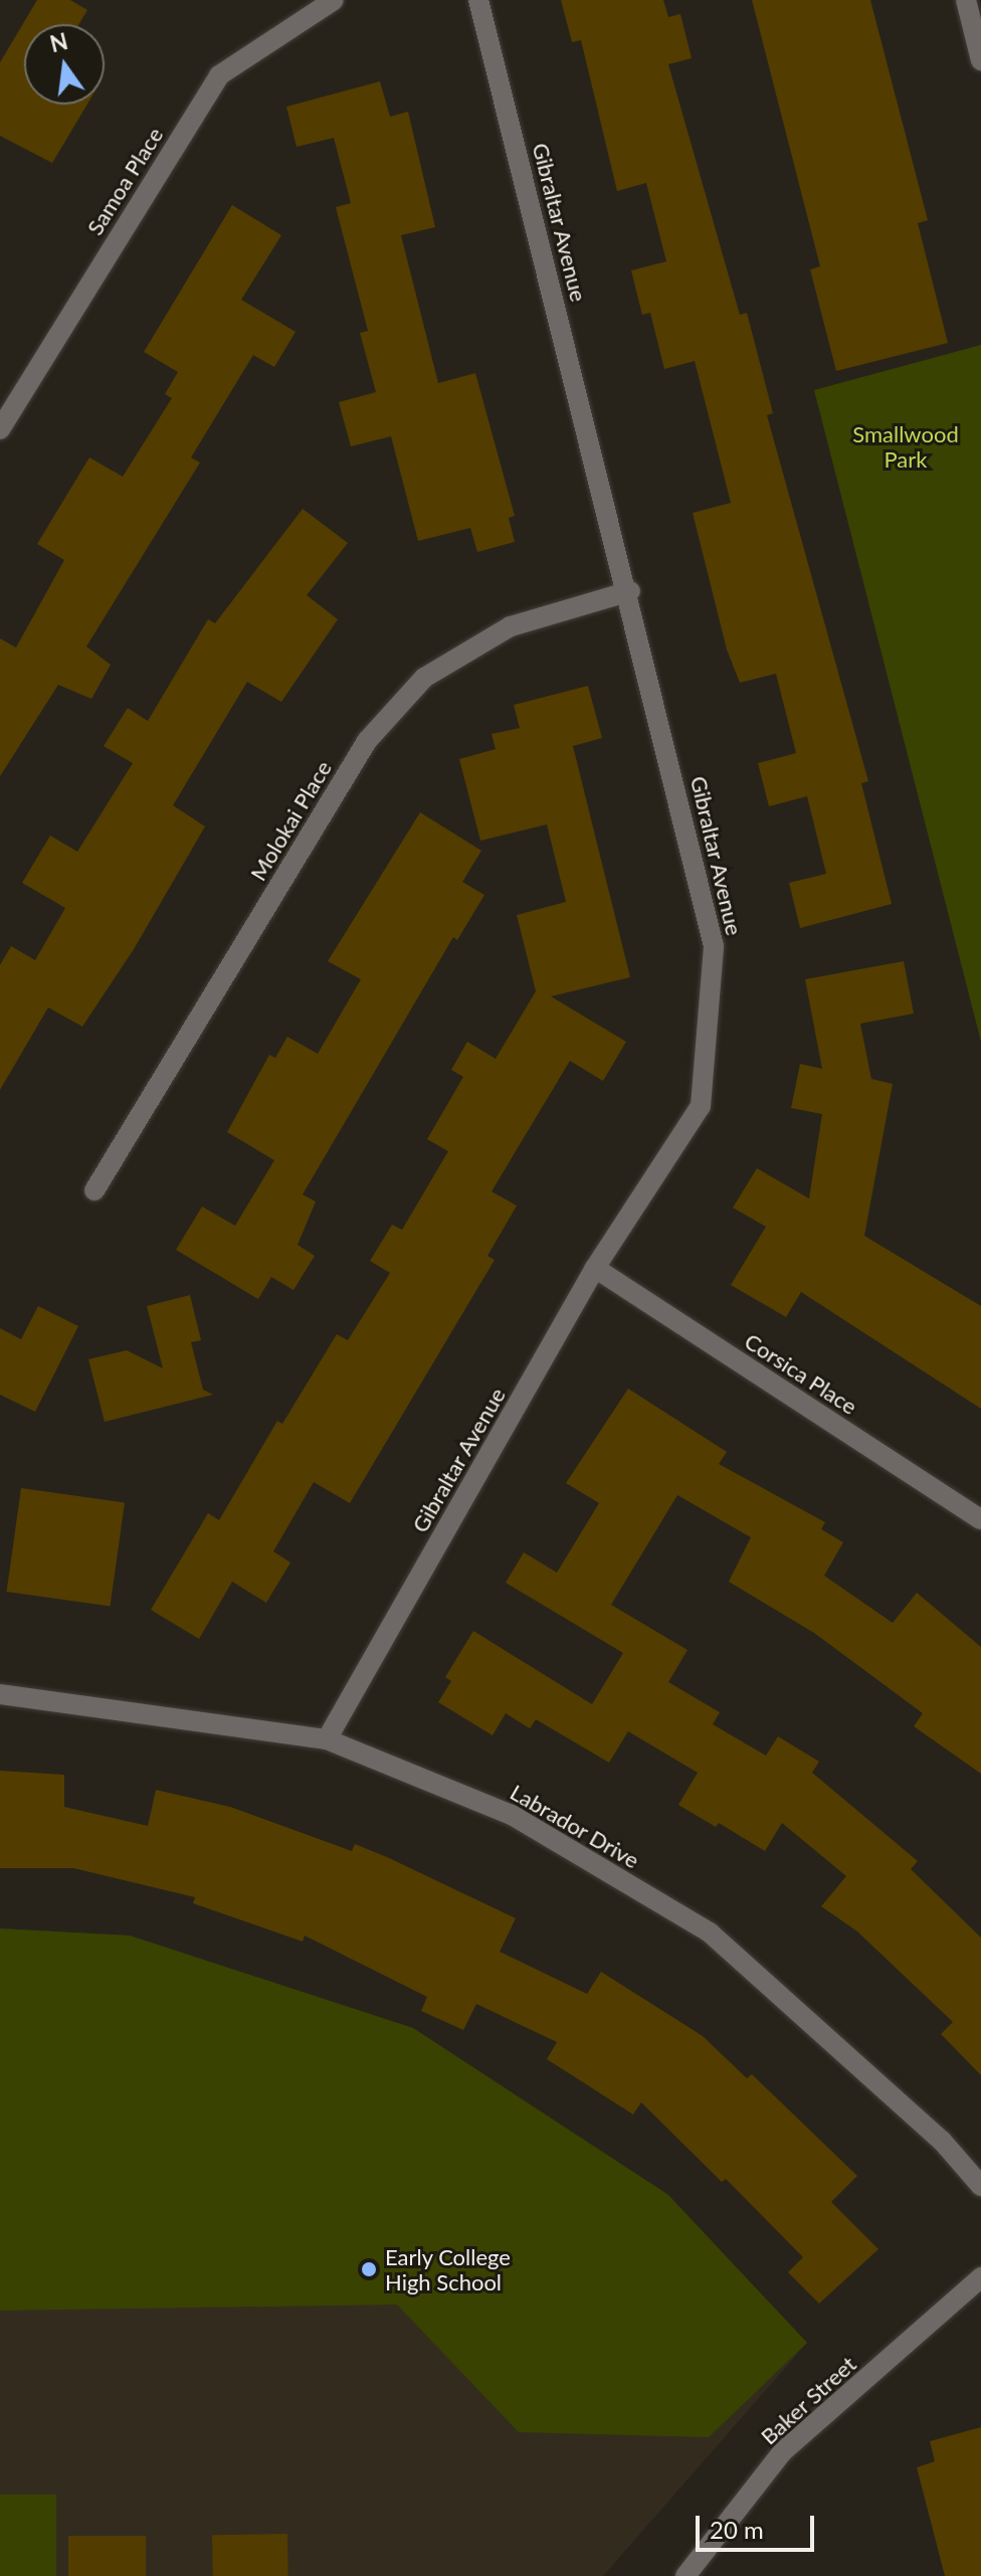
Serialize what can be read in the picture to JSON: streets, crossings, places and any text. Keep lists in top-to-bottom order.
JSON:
{
  "streets": {
    "street": [
      "Samoa Place",
      "Gibraltar Avenue",
      "Molokai Place",
      "Corsica Place",
      "Labrador Drive",
      "Baker Street"
    ]
  },
  "crossings": [
    ["Gibraltar Avenue", "Molokai Place"],
    ["Gibraltar Avenue", "Corsica Place"],
    ["Gibraltar Avenue", "Labrador Drive"]
  ],
  "parks": ["Smallwood Park"],
  "places": ["Early College High School"],
  "scale_bar": "20 m",
  "north": "top"
}
